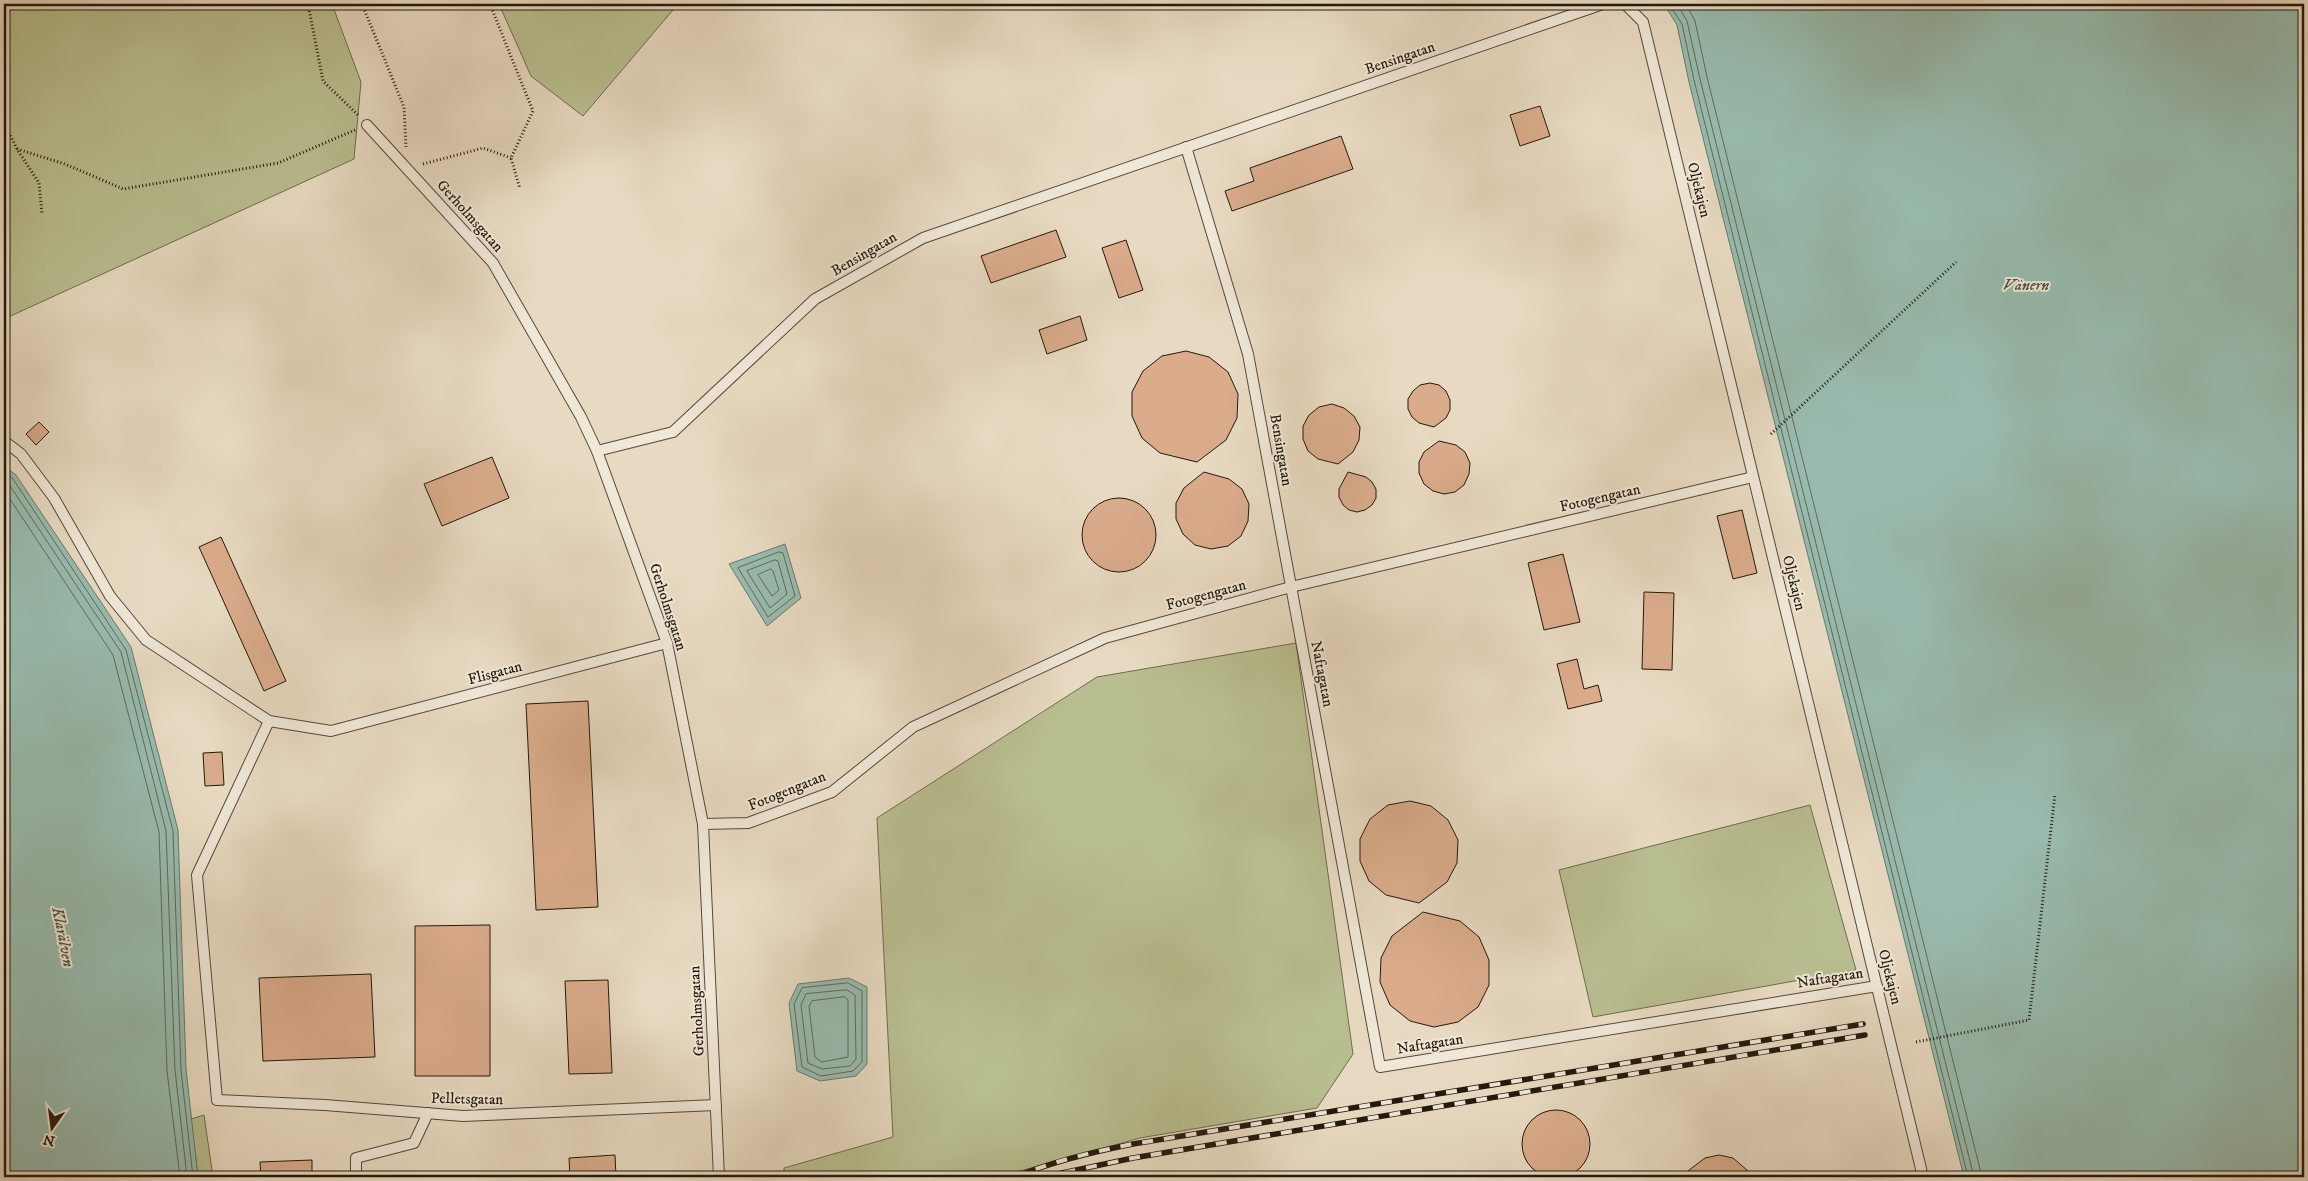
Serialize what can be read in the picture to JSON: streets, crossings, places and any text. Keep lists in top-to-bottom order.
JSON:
{
  "streets": {
    "lane": [
      "Bensingatan",
      "Oljekajen",
      "Gerholmsgatan",
      "Fotogengatan",
      "Flisgatan",
      "Naftagatan",
      "Pelletsgatan"
    ]
  },
  "crossings": [
    ["Bensingatan", "Oljekajen"],
    ["Bensingatan", "Gerholmsgatan"],
    ["Bensingatan", "Fotogengatan"],
    ["Bensingatan", "Naftagatan"],
    ["Oljekajen", "Fotogengatan"],
    ["Oljekajen", "Naftagatan"],
    ["Gerholmsgatan", "Fotogengatan"],
    ["Gerholmsgatan", "Flisgatan"],
    ["Gerholmsgatan", "Pelletsgatan"],
    ["Fotogengatan", "Naftagatan"],
    ["Flisgatan", "Pelletsgatan"]
  ],
  "water": ["Vänern", "Klarälven"],
  "north": "bottom"
}
